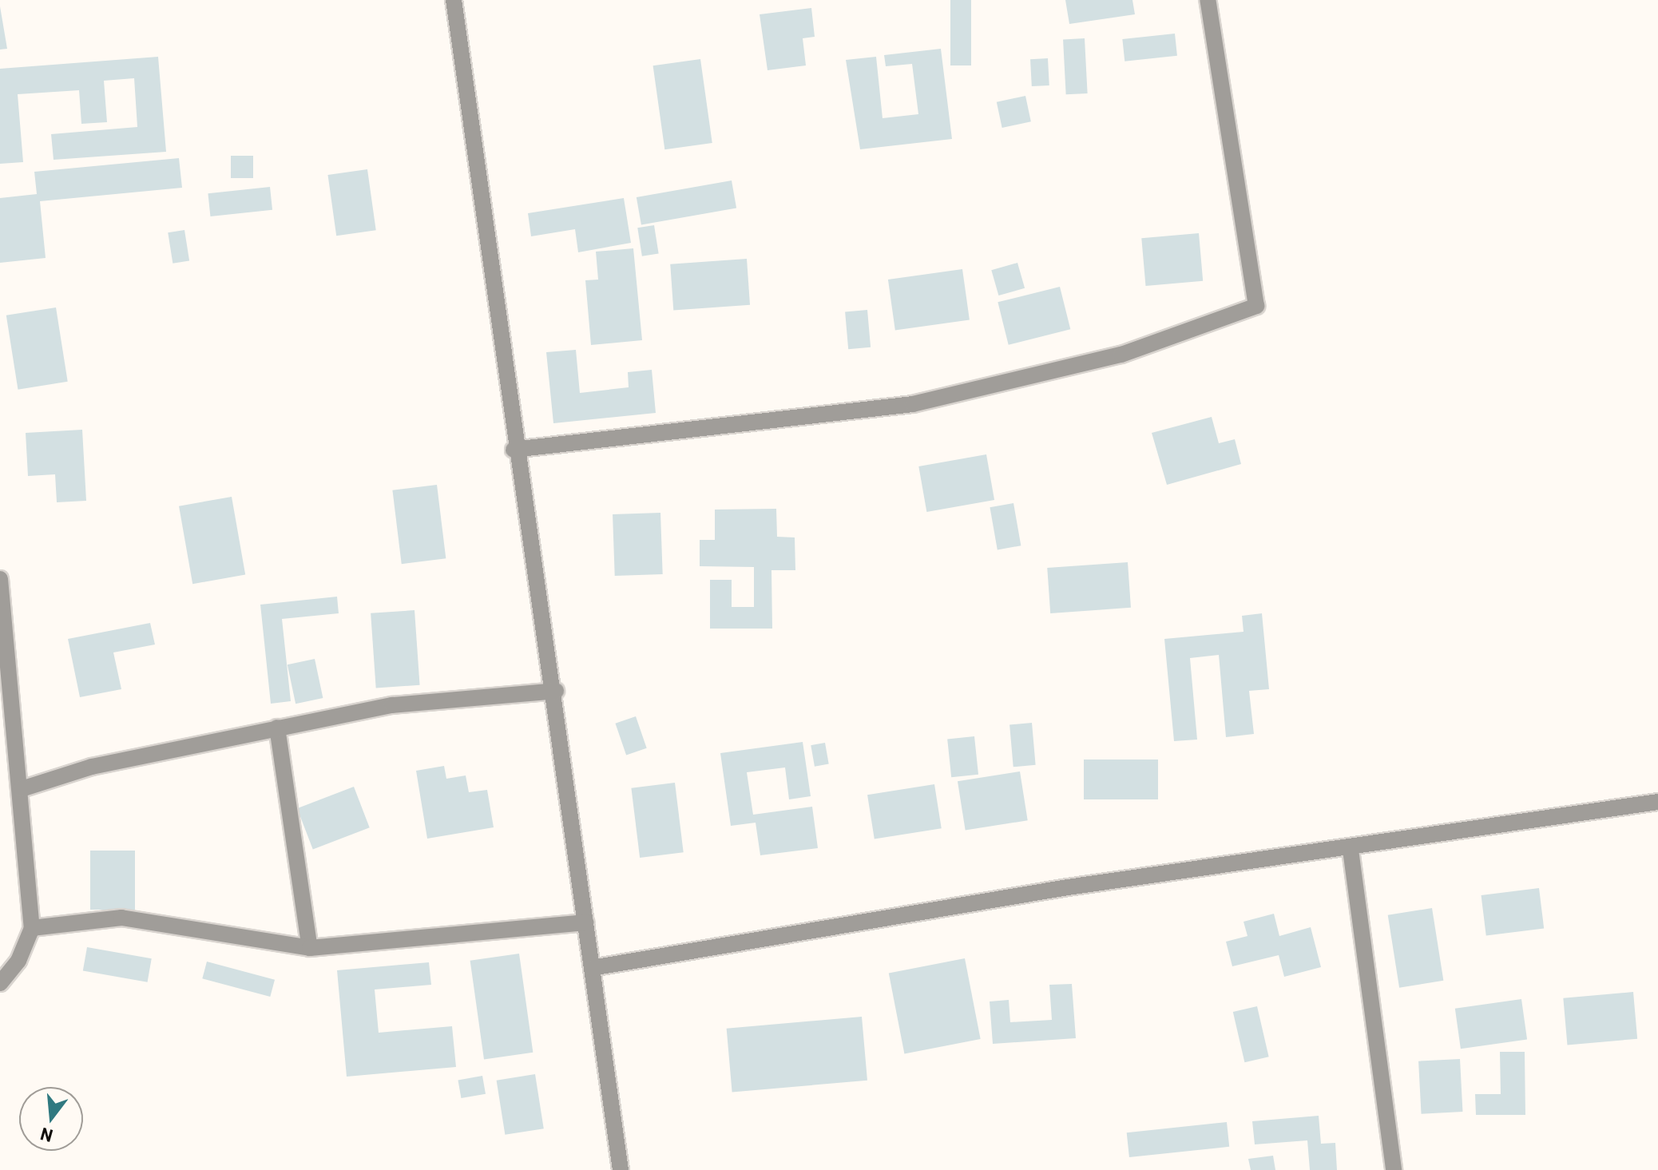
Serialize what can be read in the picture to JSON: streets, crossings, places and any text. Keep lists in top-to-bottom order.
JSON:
{
  "north": "bottom"
}
